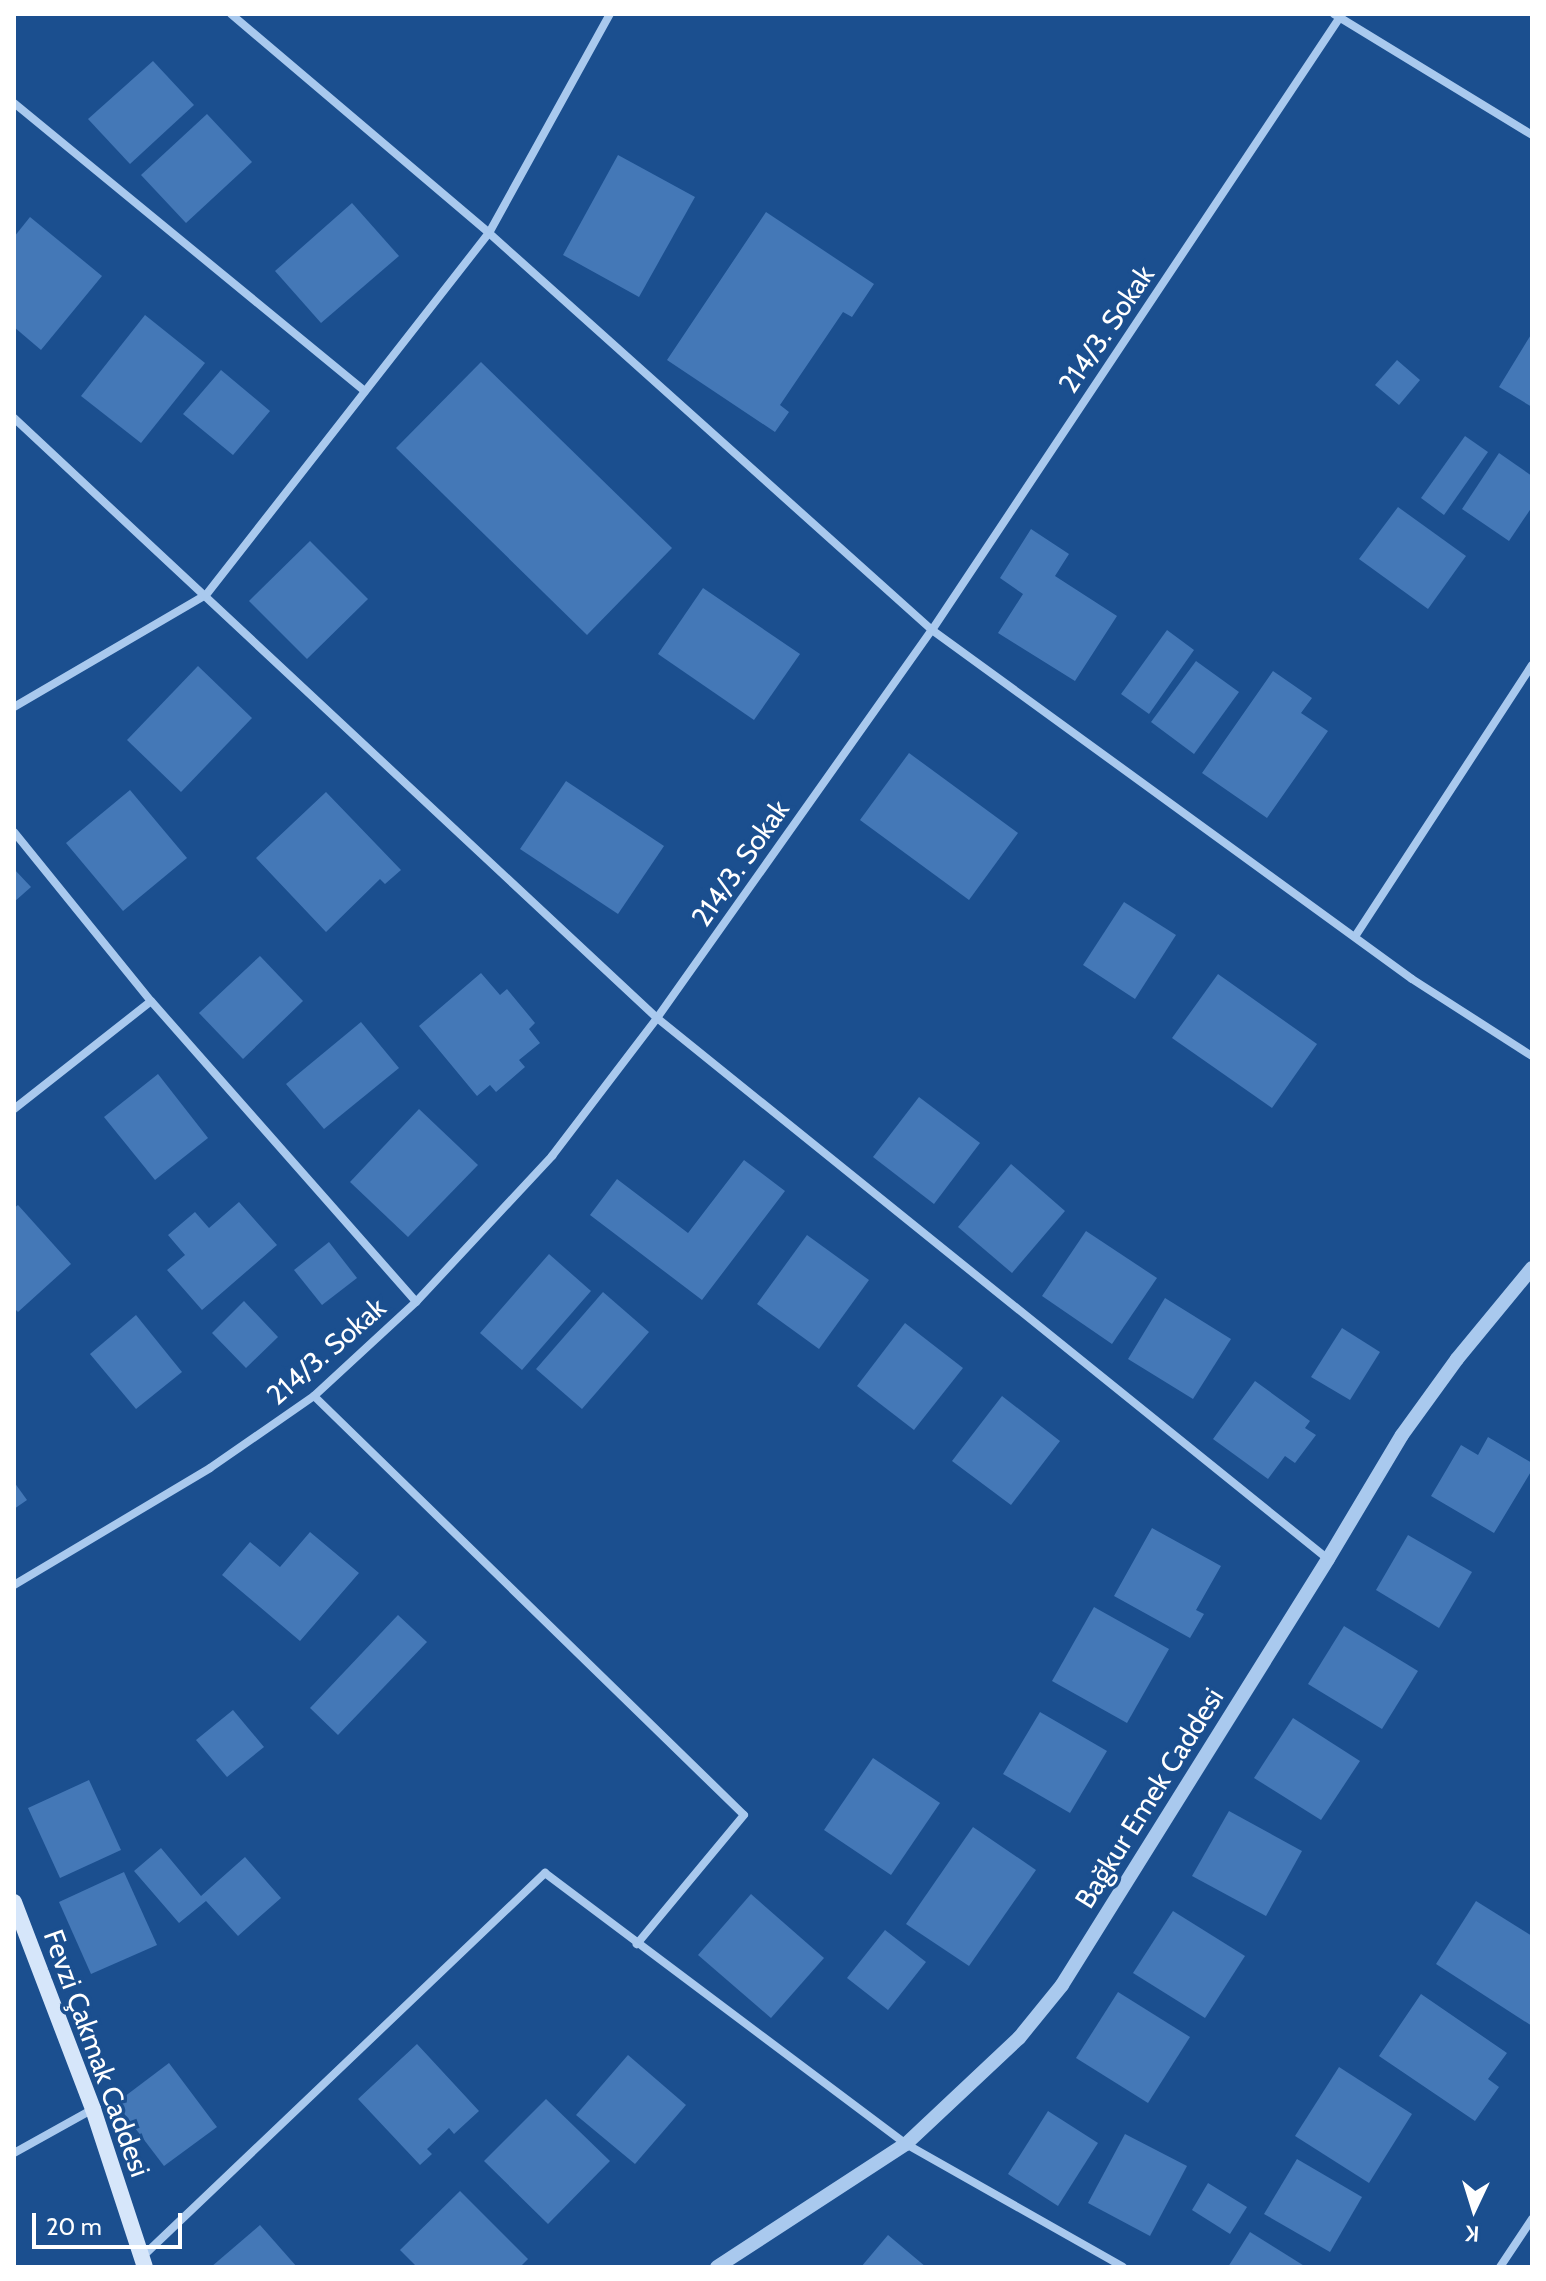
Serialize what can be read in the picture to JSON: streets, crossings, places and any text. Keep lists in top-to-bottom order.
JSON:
{
  "streets": {
    "main road": ["Fevzi Çakmak Caddesi"],
    "street": ["214/3. Sokak", "Bağkur Emek Caddesi"]
  },
  "scale_bar": "20 m",
  "north": "bottom"
}
